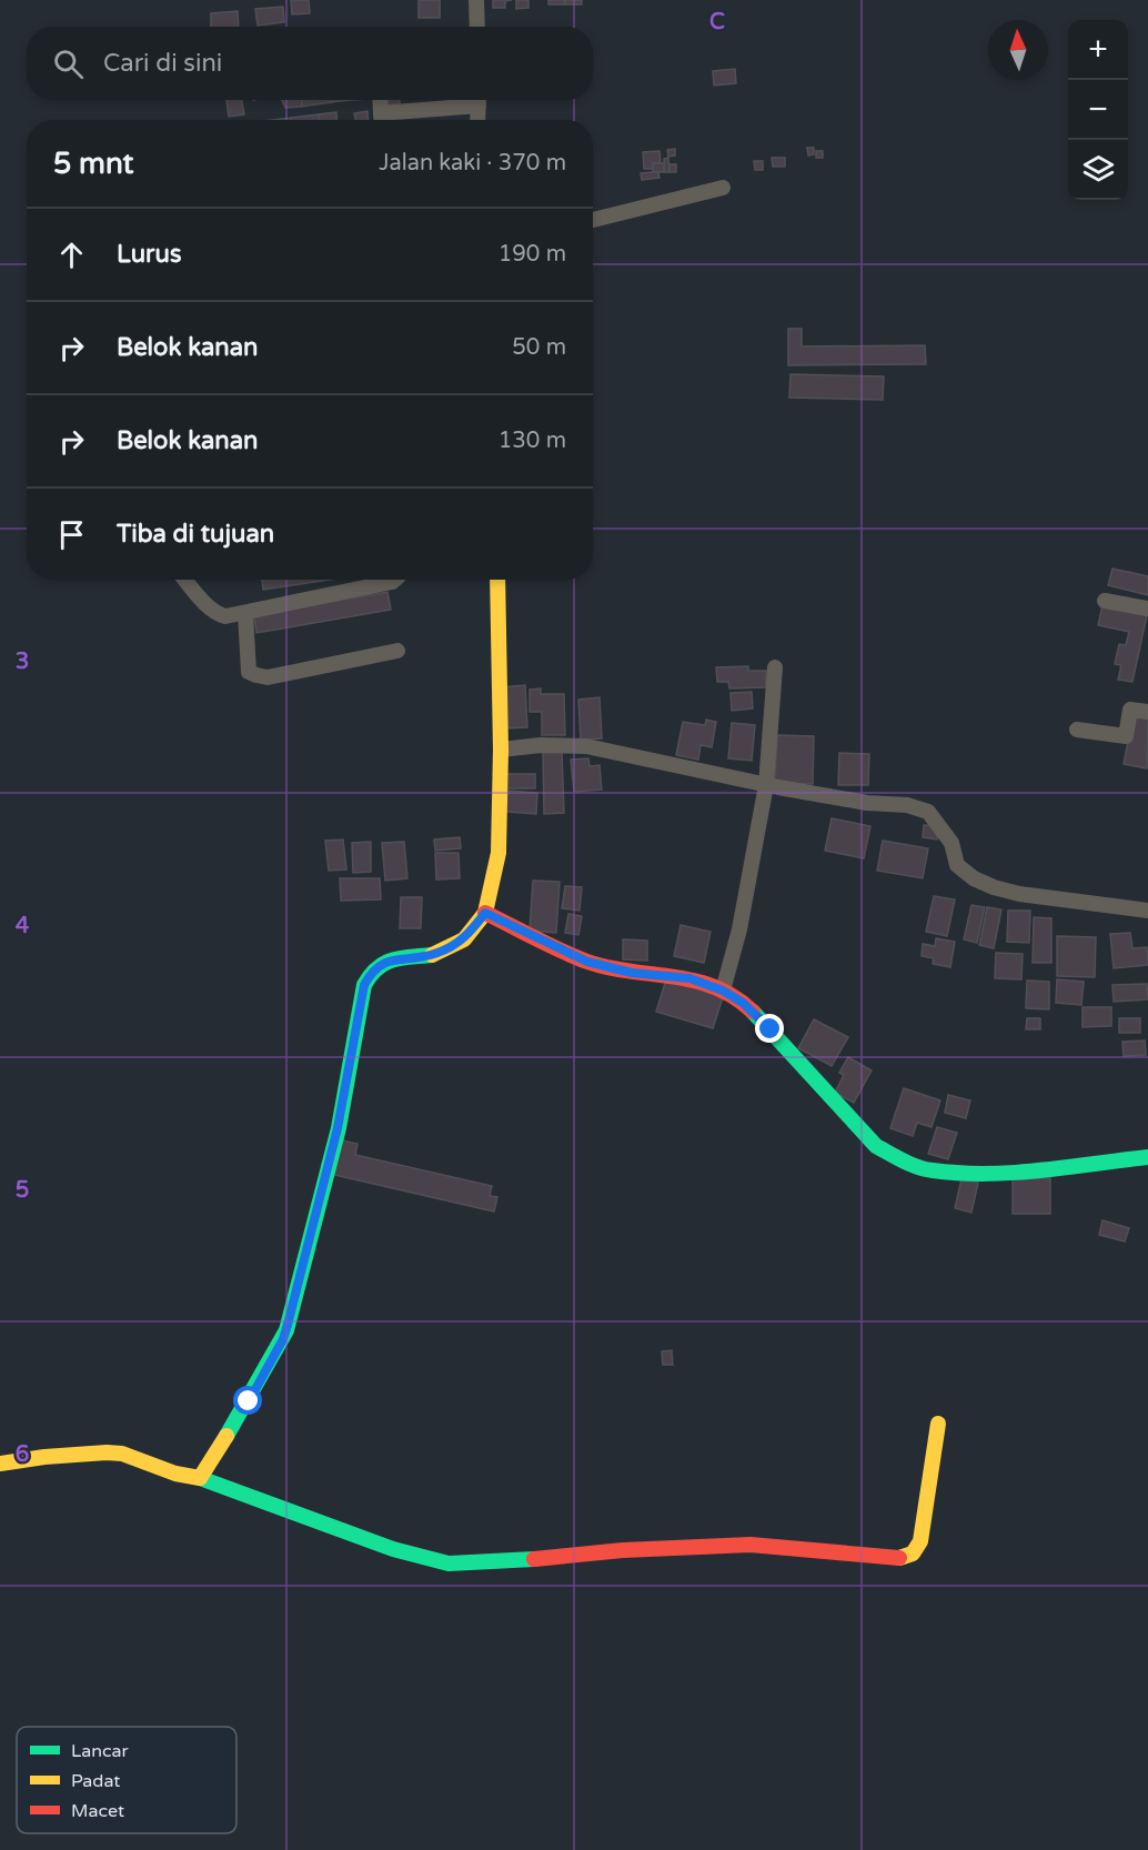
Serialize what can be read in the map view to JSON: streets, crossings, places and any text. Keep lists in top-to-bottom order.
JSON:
{
  "legend": ["Lancar", "Padat", "Macet"],
  "north": "top",
  "page": {
    "map_buttons": ["+", "−"],
    "search": "Cari di sini",
    "heading": ["5 mnt", "Jalan kaki · 370 m"],
    "list": [
      ["Lurus", "190 m"],
      ["Belok kanan", "50 m"],
      ["Belok kanan", "130 m"],
      "Tiba di tujuan"
    ]
  },
  "grid": {
    "columns": ["C"],
    "rows": [
      "3",
      "4",
      "5",
      "6"
    ]
  }
}
